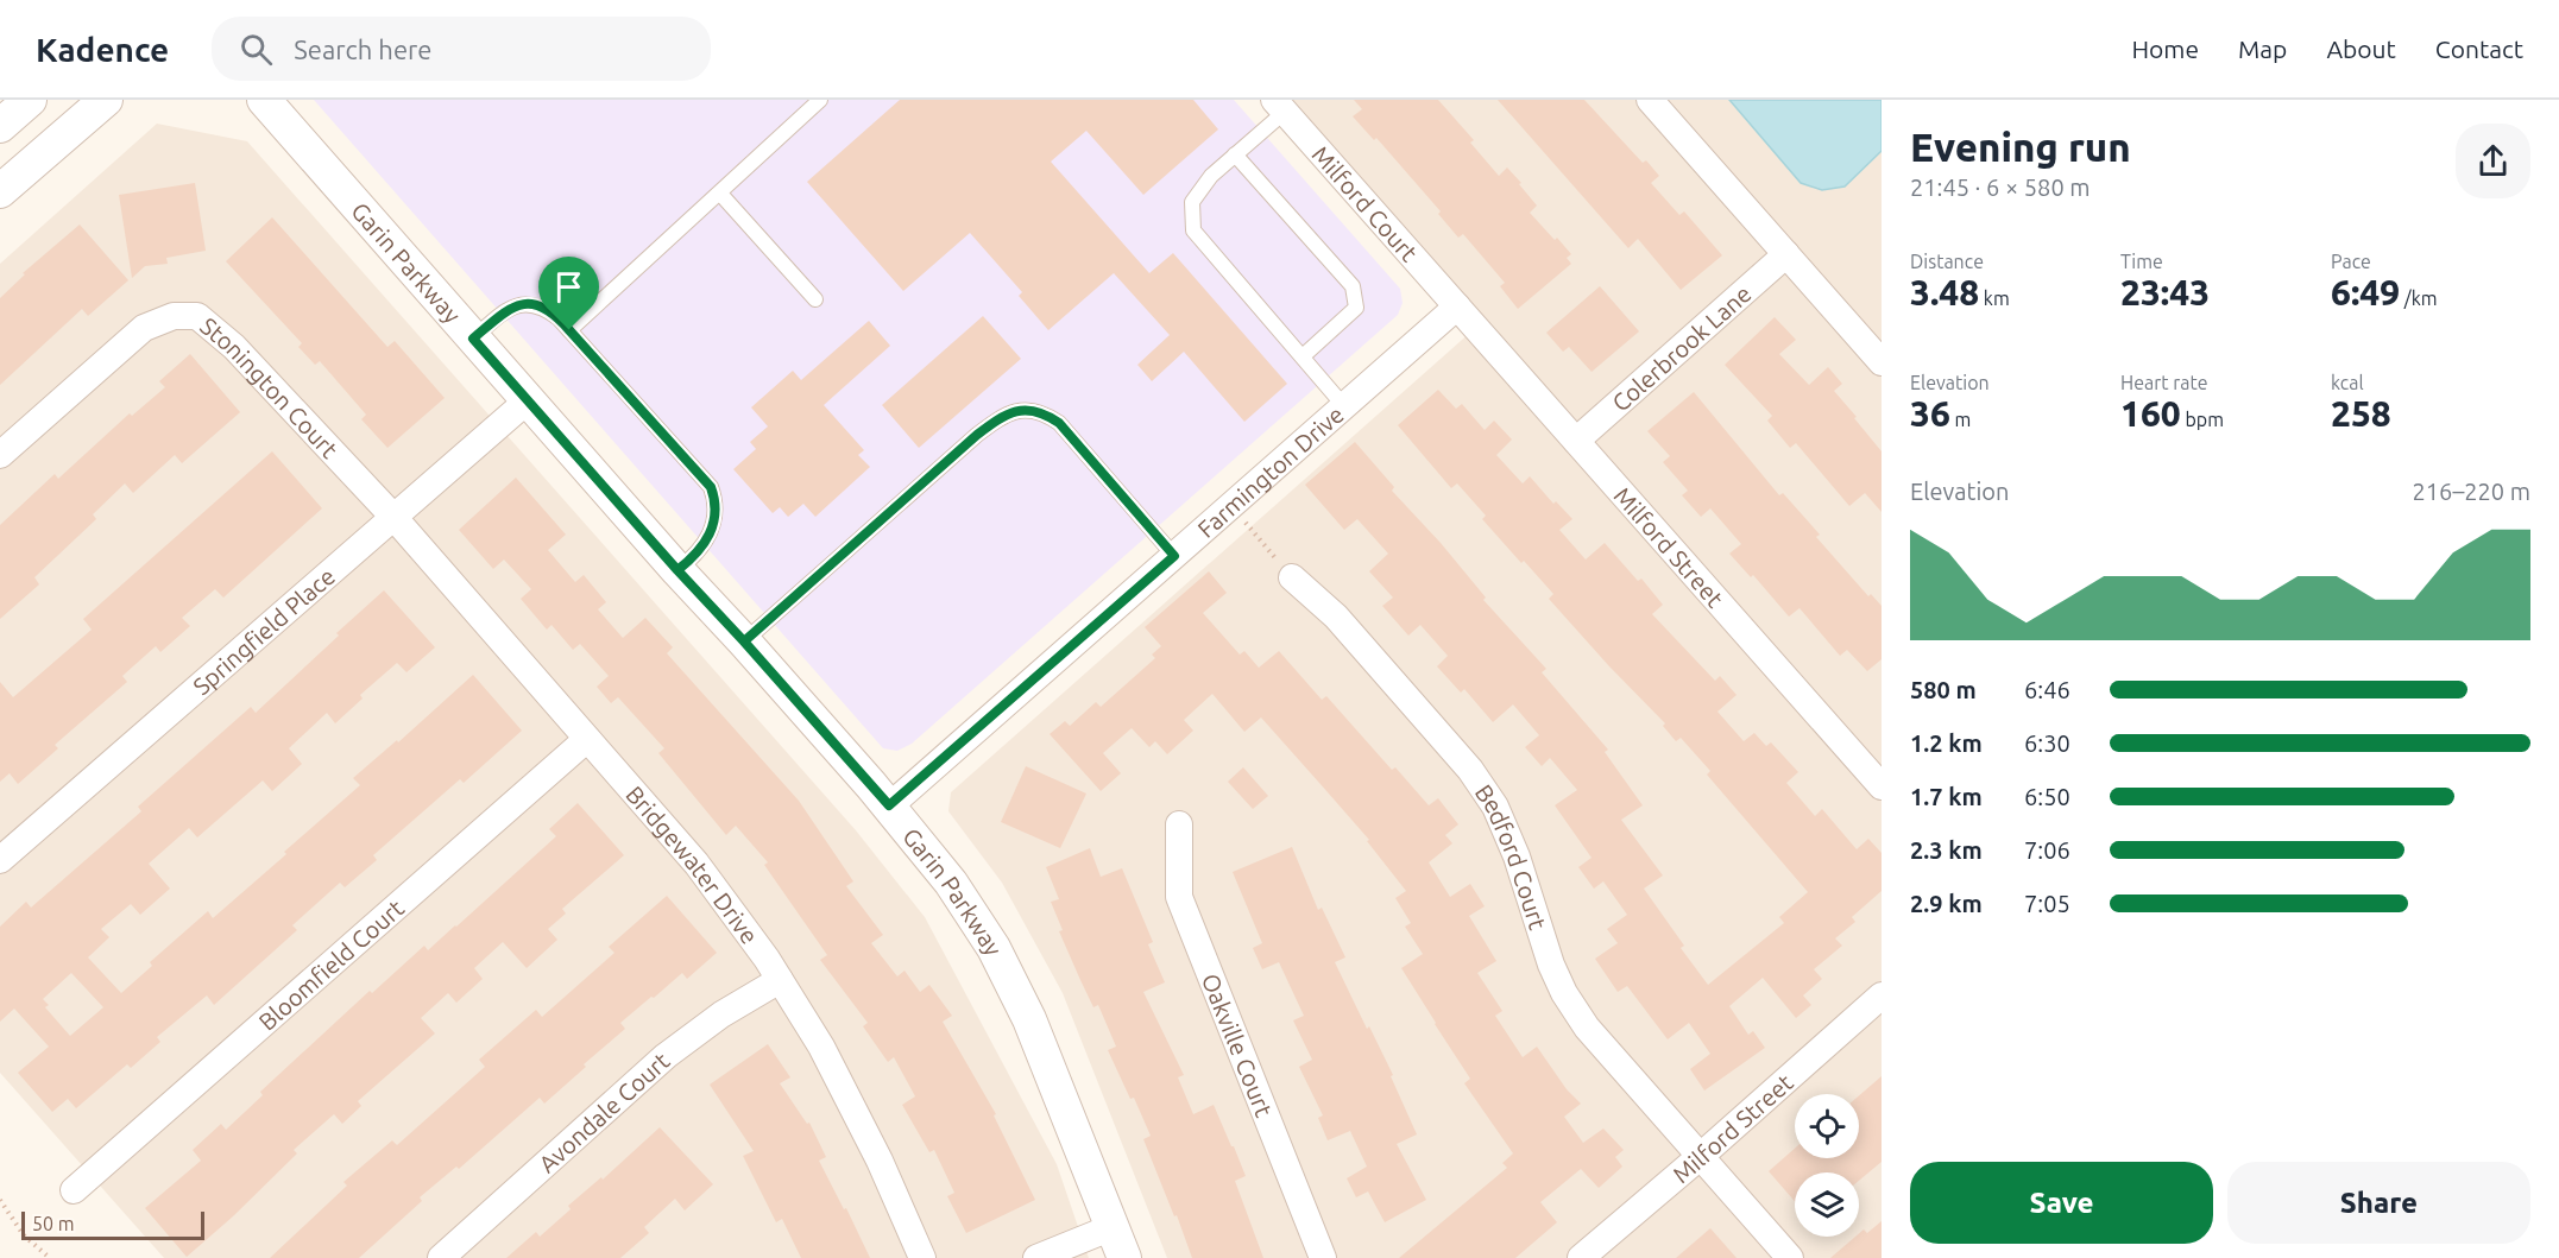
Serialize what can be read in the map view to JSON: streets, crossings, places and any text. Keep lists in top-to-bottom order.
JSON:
{
  "streets": {
    "street": [
      "Milford Court",
      "Garin Parkway",
      "Colerbrook Lane",
      "Stonington Court",
      "Farmington Drive",
      "Milford Street",
      "Springfield Place",
      "Bedford Court",
      "Bridgewater Drive",
      "Bloomfield Court",
      "Oakville Court",
      "Avondale Court"
    ]
  },
  "crossings": [
    ["Milford Court", "Farmington Drive"],
    ["Milford Court", "Milford Street"],
    ["Garin Parkway", "Farmington Drive"],
    ["Garin Parkway", "Springfield Place"],
    ["Colerbrook Lane", "Milford Street"],
    ["Stonington Court", "Springfield Place"],
    ["Stonington Court", "Bridgewater Drive"],
    ["Farmington Drive", "Milford Street"],
    ["Milford Street", "Bedford Court"],
    ["Springfield Place", "Bridgewater Drive"],
    ["Bridgewater Drive", "Bloomfield Court"],
    ["Bridgewater Drive", "Avondale Court"]
  ],
  "scale_bar": "50 m",
  "page": {
    "header": "Kadence",
    "search": "Search here",
    "nav": [
      "Home",
      "Map",
      "About",
      "Contact"
    ],
    "heading": ["Evening run", "21:45 · 6 × 580 m"],
    "stats": [
      ["Distance", "3.48 km"],
      ["Time", "23:43"],
      ["Pace", "6:49 /km"],
      ["Elevation", "36 m"],
      ["Heart rate", "160 bpm"],
      ["kcal", "258"]
    ],
    "chart": ["Elevation", "216–220 m"],
    "list": [
      {
        "name": "580 m",
        "note": "6:46"
      },
      {
        "name": "1.2 km",
        "note": "6:30"
      },
      {
        "name": "1.7 km",
        "note": "6:50"
      },
      {
        "name": "2.3 km",
        "note": "7:06"
      },
      {
        "name": "2.9 km",
        "note": "7:05"
      }
    ],
    "buttons": ["Save", "Share"],
    "scale": "50 m"
  }
}
